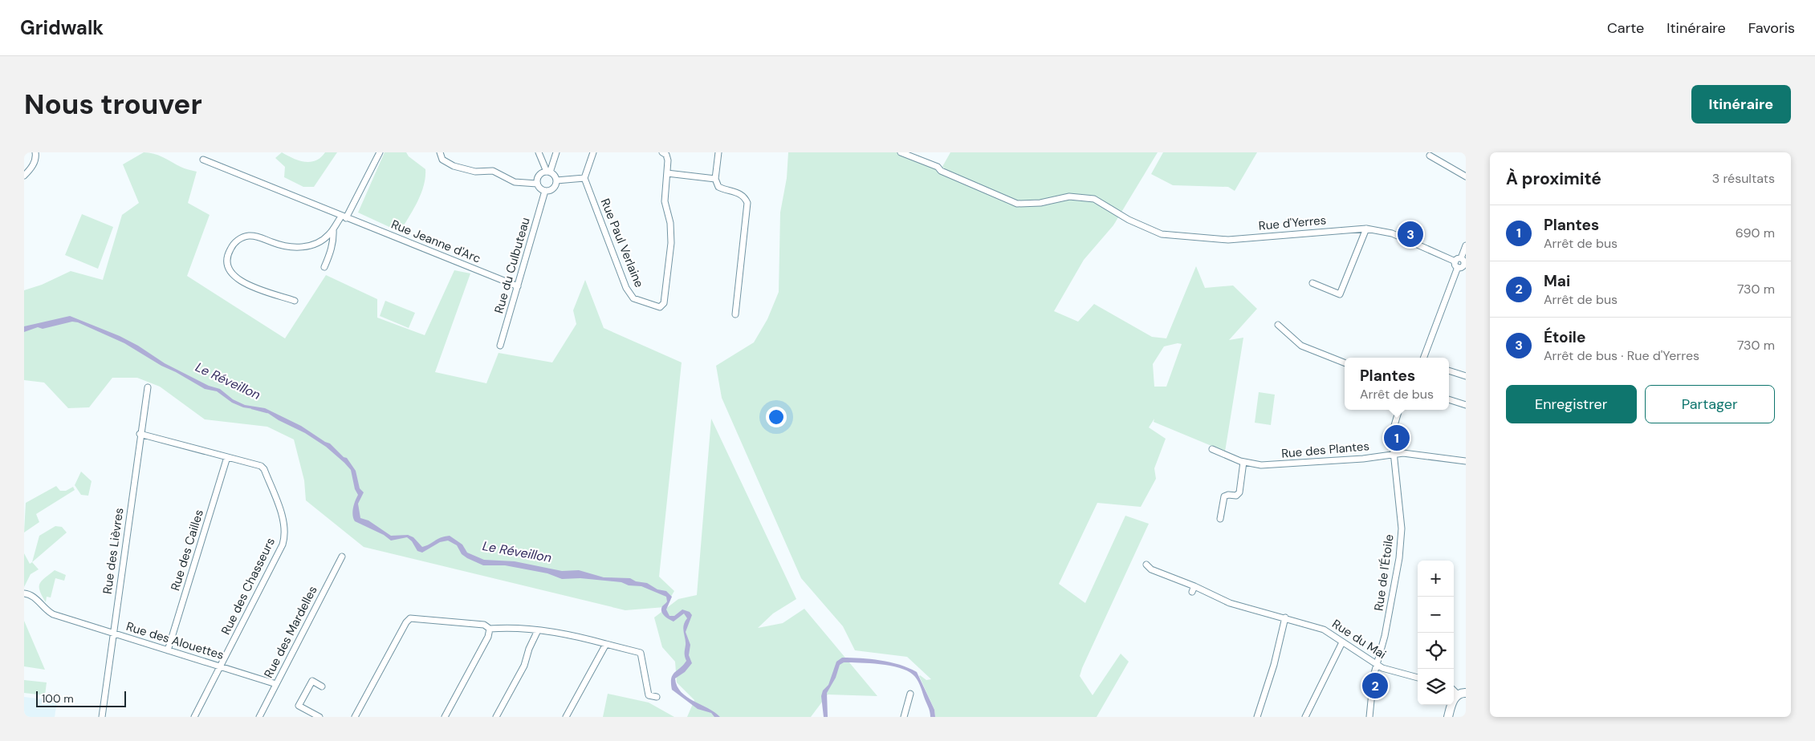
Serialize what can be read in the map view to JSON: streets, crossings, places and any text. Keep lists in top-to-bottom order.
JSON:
{
  "streets": {
    "street": [
      "Rue d'Yerres",
      "Rue Jeanne d'Arc",
      "Rue Paul Verlaine",
      "Rue du Culbuteau",
      "Rue des Plantes",
      "Rue des Cailles",
      "Rue des Lièvres",
      "Rue de l'Étoile",
      "Rue des Chasseurs",
      "Rue des Mardelles",
      "Rue du Mai",
      "Rue des Alouettes"
    ]
  },
  "crossings": [
    ["Rue Jeanne d'Arc", "Rue du Culbuteau"],
    ["Rue des Plantes", "Rue de l'Étoile"],
    ["Rue des Cailles", "Rue des Chasseurs"],
    ["Rue des Cailles", "Rue des Alouettes"],
    ["Rue des Lièvres", "Rue des Chasseurs"],
    ["Rue des Lièvres", "Rue des Alouettes"],
    ["Rue de l'Étoile", "Rue du Mai"],
    ["Rue des Chasseurs", "Rue des Alouettes"],
    ["Rue des Mardelles", "Rue des Alouettes"]
  ],
  "water": ["Le Réveillon"],
  "scale_bar": "100 m",
  "page": {
    "header": "Gridwalk",
    "nav": ["Carte", "Itinéraire", "Favoris"],
    "buttons": [
      "Itinéraire",
      ["Enregistrer", "Partager"]
    ],
    "title": "Nous trouver",
    "heading": ["À proximité", "3 résultats"],
    "list": [
      {
        "mark": "1",
        "name": "Plantes",
        "note": "Arrêt de bus",
        "value": "690 m"
      },
      {
        "mark": "2",
        "name": "Mai",
        "note": "Arrêt de bus",
        "value": "730 m"
      },
      {
        "mark": "3",
        "name": "Étoile",
        "note": "Arrêt de bus · Rue d'Yerres",
        "value": "730 m"
      }
    ],
    "pins": ["3", "1", "2"],
    "popup": ["Plantes", "Arrêt de bus"],
    "map_buttons": ["+", "−"],
    "scale": "100 m"
  }
}
